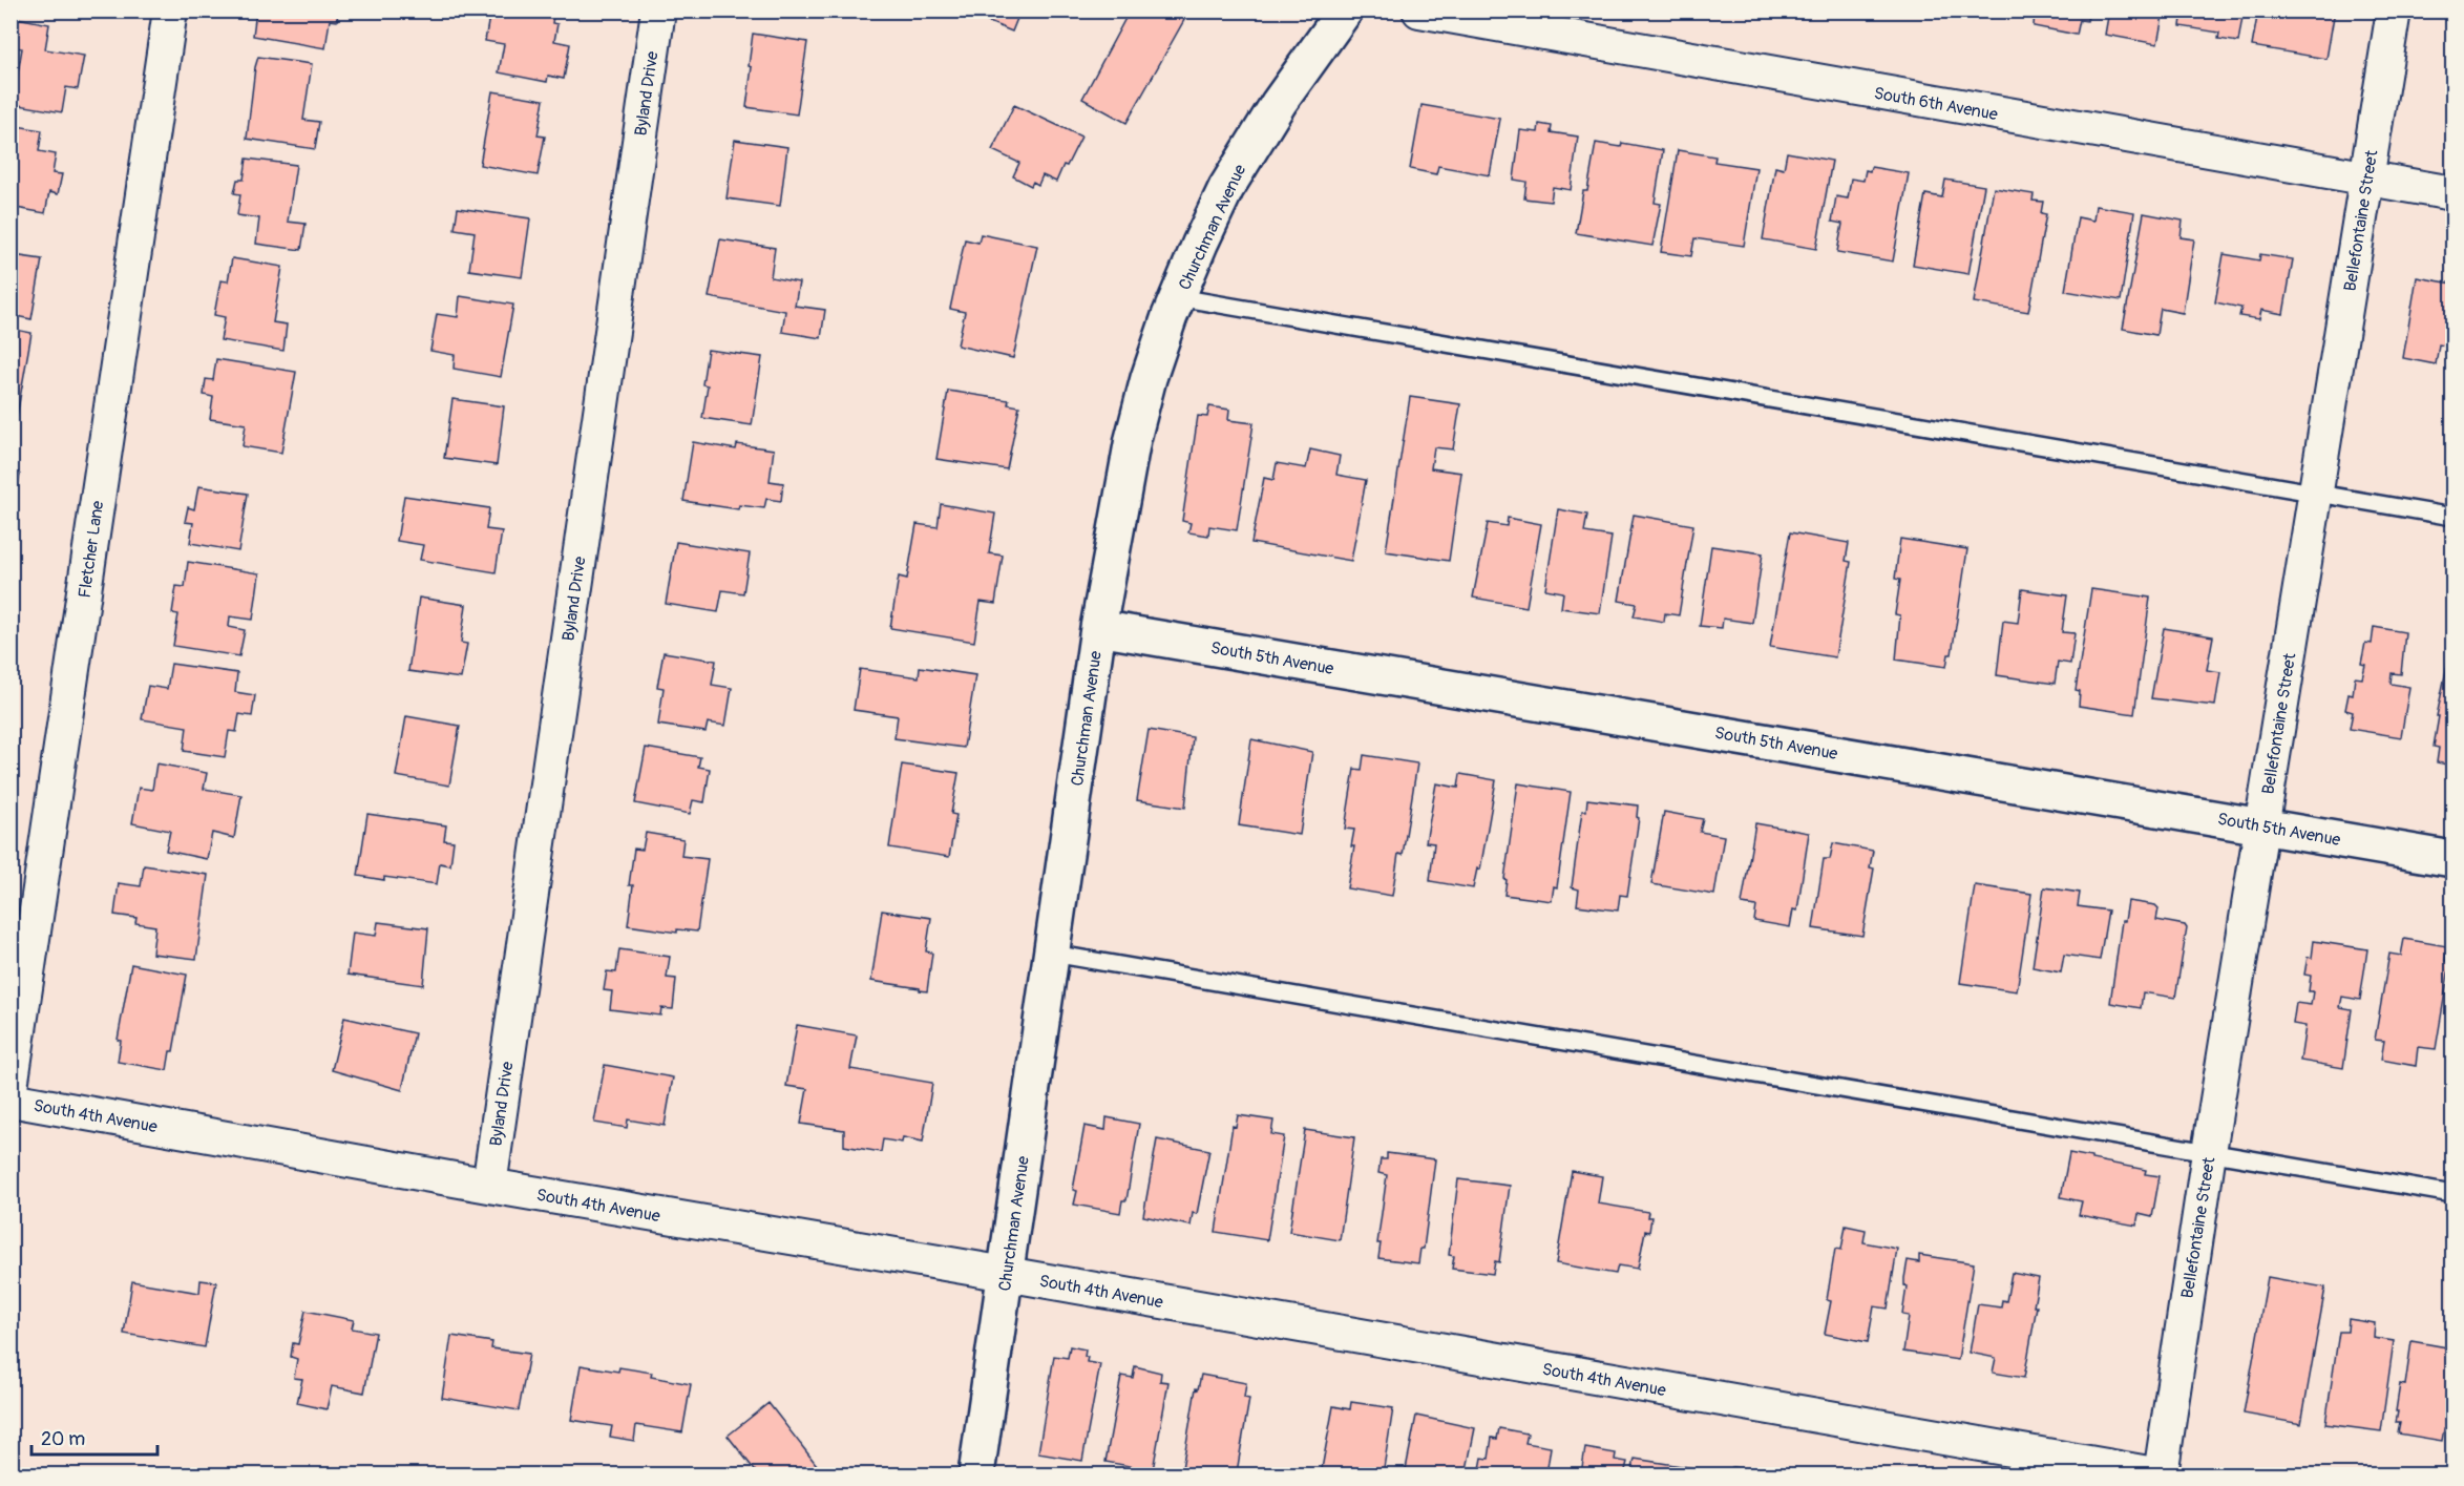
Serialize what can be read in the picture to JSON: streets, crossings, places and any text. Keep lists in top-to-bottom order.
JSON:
{
  "streets": {
    "street": [
      "Byland Drive",
      "South 6th Avenue",
      "Bellefontaine Street",
      "Churchman Avenue",
      "Fletcher Lane",
      "South 5th Avenue",
      "South 4th Avenue"
    ]
  },
  "crossings": [
    ["Byland Drive", "South 4th Avenue"],
    ["South 6th Avenue", "Bellefontaine Street"],
    ["Bellefontaine Street", "South 5th Avenue"],
    ["Churchman Avenue", "South 5th Avenue"],
    ["Churchman Avenue", "South 4th Avenue"]
  ],
  "scale_bar": "20 m"
}
